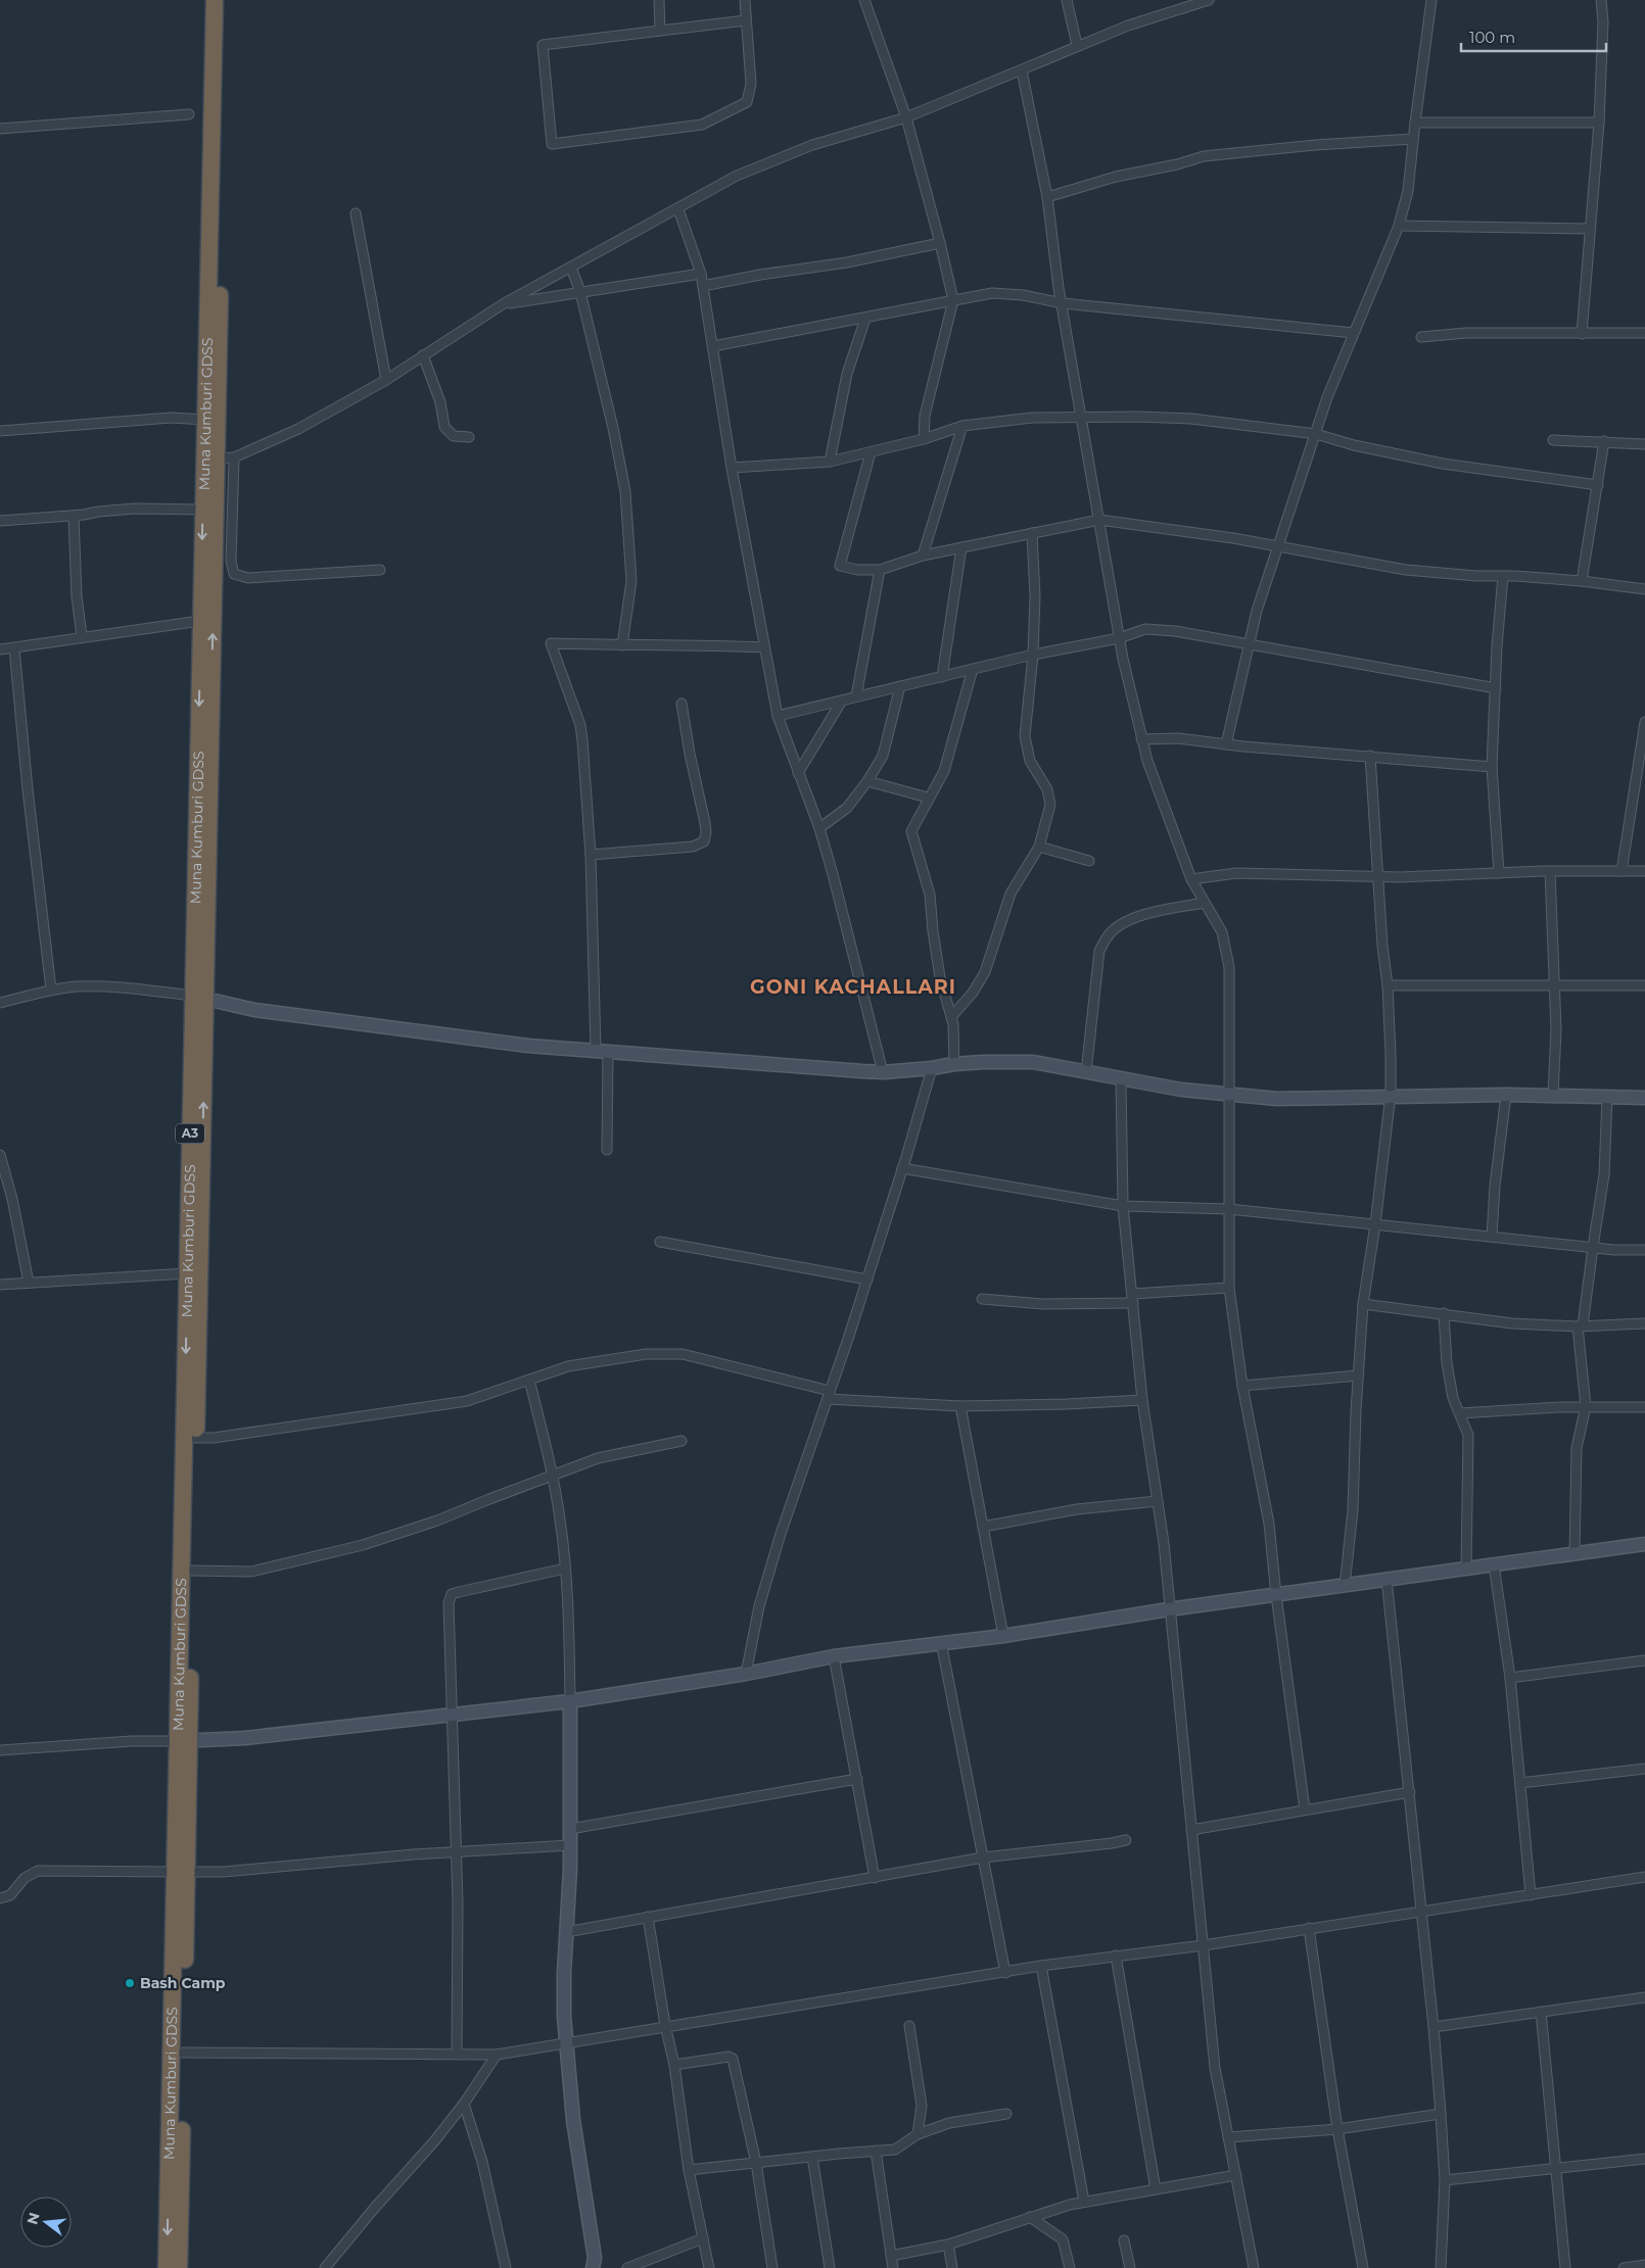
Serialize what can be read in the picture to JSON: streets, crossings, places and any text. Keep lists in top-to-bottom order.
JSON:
{
  "streets": {
    "highway": ["Muna Kumburi GDSS", "A3"]
  },
  "districts": ["GONI KACHALLARI"],
  "places": ["Bash Camp"],
  "scale_bar": "100 m",
  "north": "left"
}
